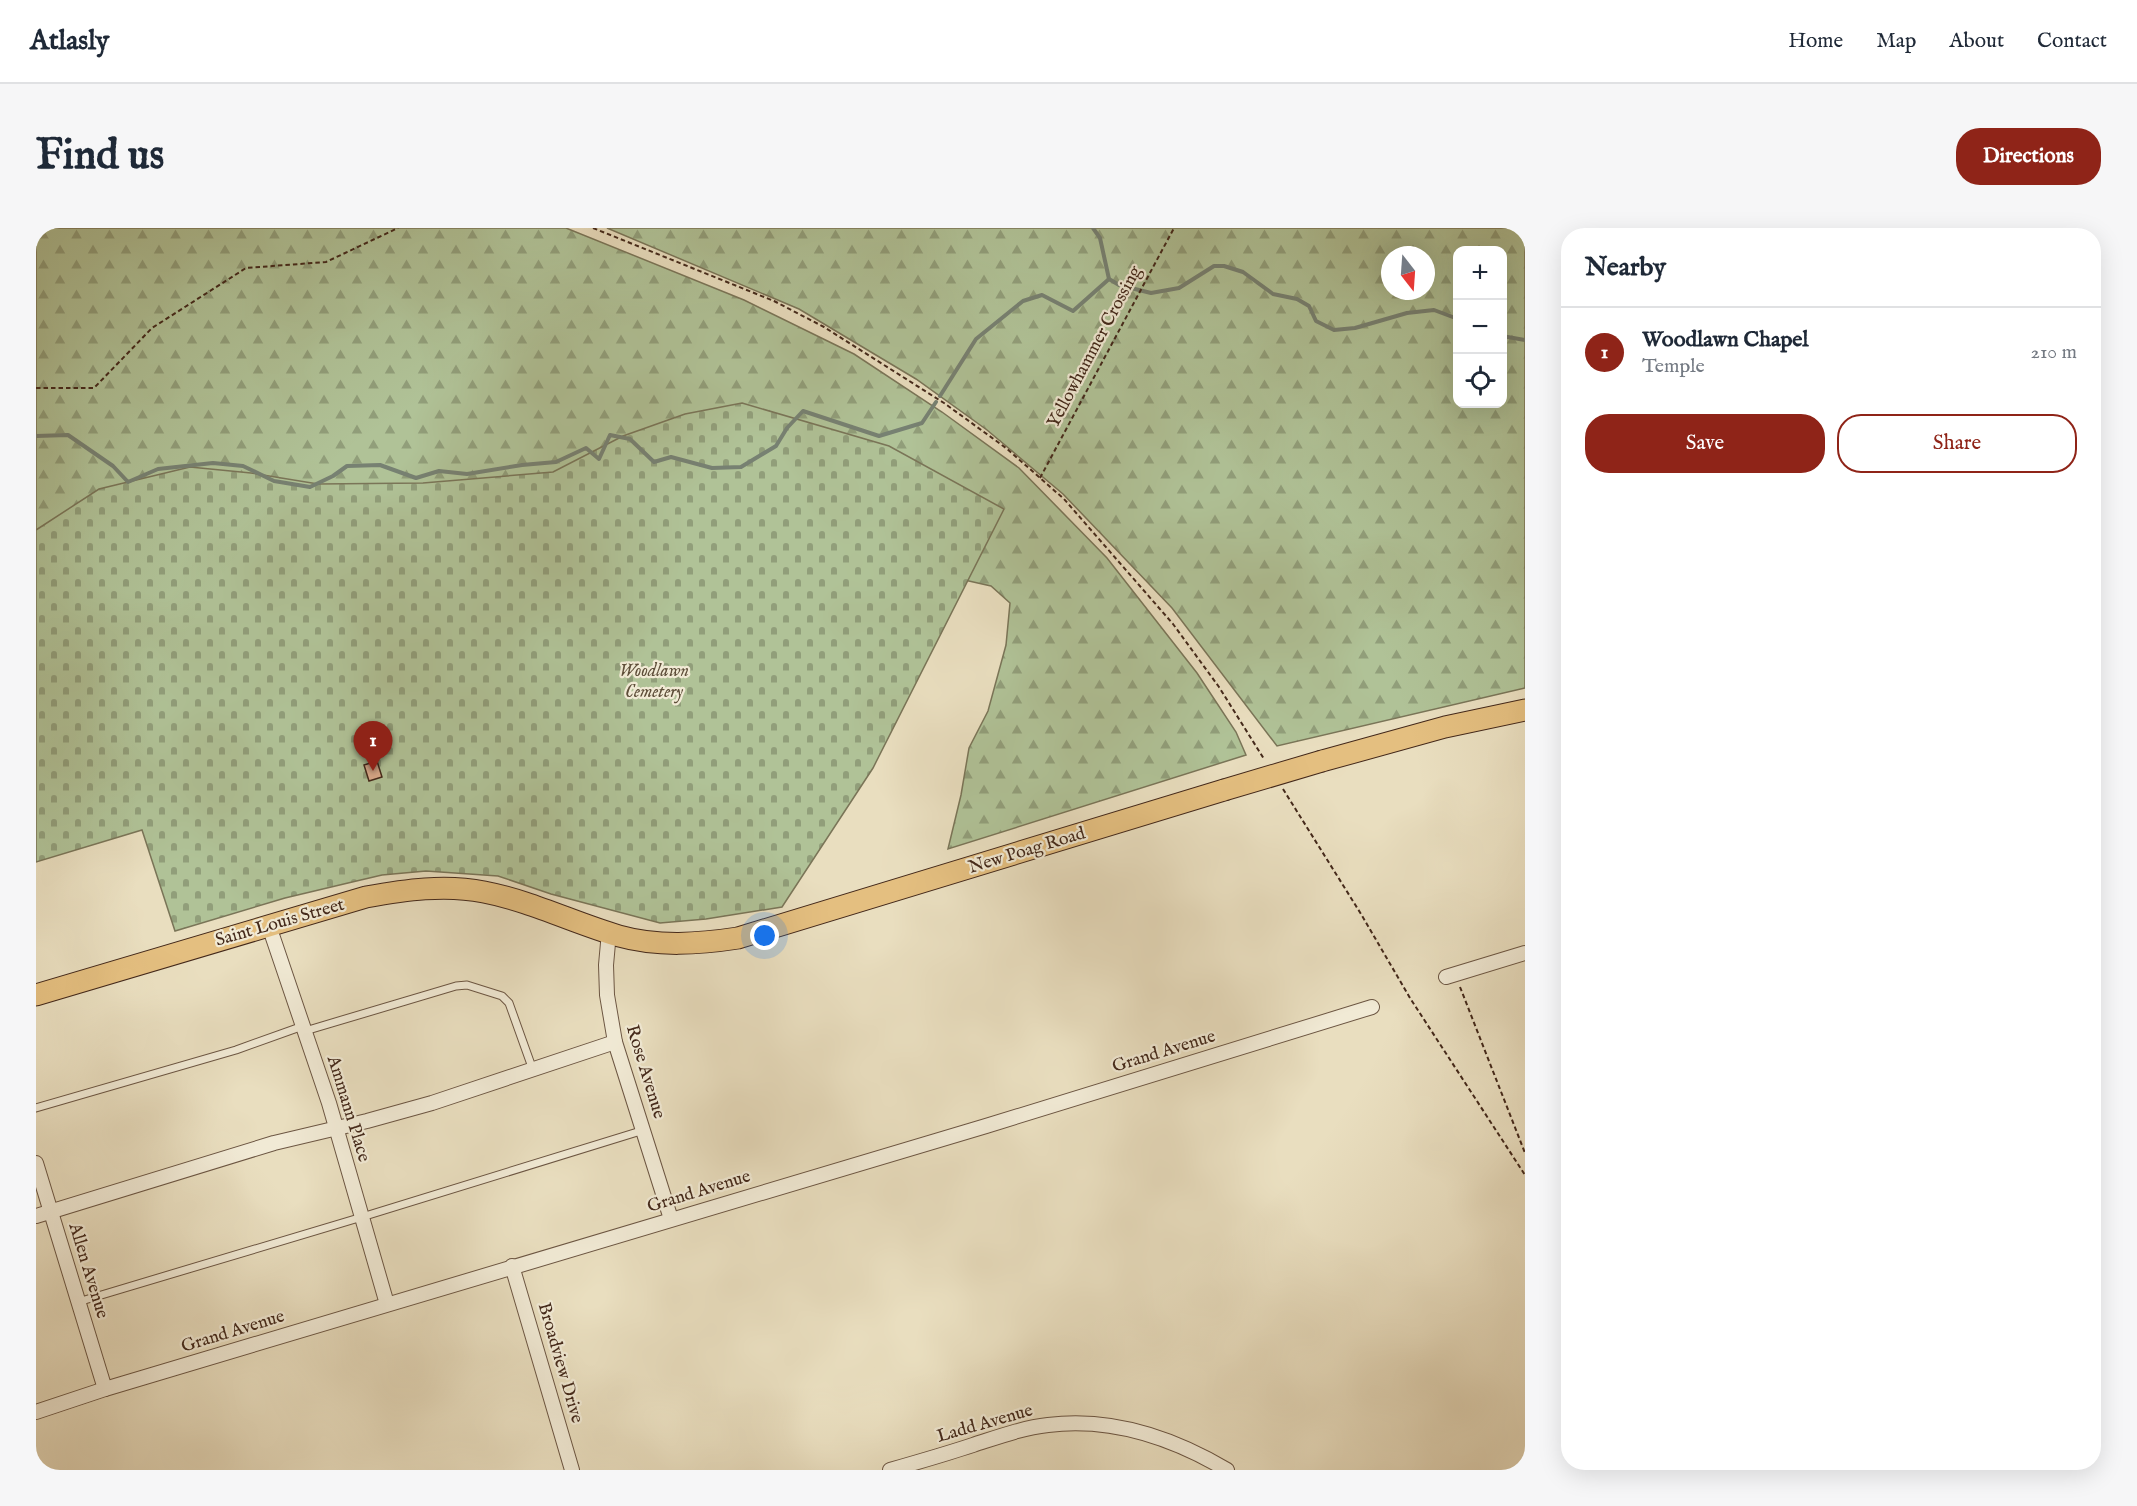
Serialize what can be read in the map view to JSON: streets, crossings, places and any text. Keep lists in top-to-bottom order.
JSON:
{
  "streets": {
    "main road": ["New Poag Road", "Saint Louis Street"],
    "street": [
      "Grand Avenue",
      "Rose Avenue",
      "Ammann Place",
      "Allen Avenue",
      "Broadview Drive",
      "Ladd Avenue"
    ],
    "path": ["Yellowhammer Crossing"]
  },
  "crossings": [
    ["New Poag Road", "Saint Louis Street"],
    ["New Poag Road", "Rose Avenue"],
    ["Saint Louis Street", "Ammann Place"],
    ["Grand Avenue", "Rose Avenue"],
    ["Grand Avenue", "Ammann Place"],
    ["Grand Avenue", "Allen Avenue"],
    ["Grand Avenue", "Broadview Drive"]
  ],
  "parks": ["Woodlawn Cemetery"],
  "north": "bottom",
  "page": {
    "header": "Atlasly",
    "nav": [
      "Home",
      "Map",
      "About",
      "Contact"
    ],
    "buttons": [
      "Directions",
      ["Save", "Share"]
    ],
    "title": "Find us",
    "heading": "Nearby",
    "map_buttons": ["+", "−"],
    "list": [
      {
        "mark": "1",
        "name": "Woodlawn Chapel",
        "note": "Temple",
        "value": "210 m"
      }
    ],
    "pins": "1"
  }
}
